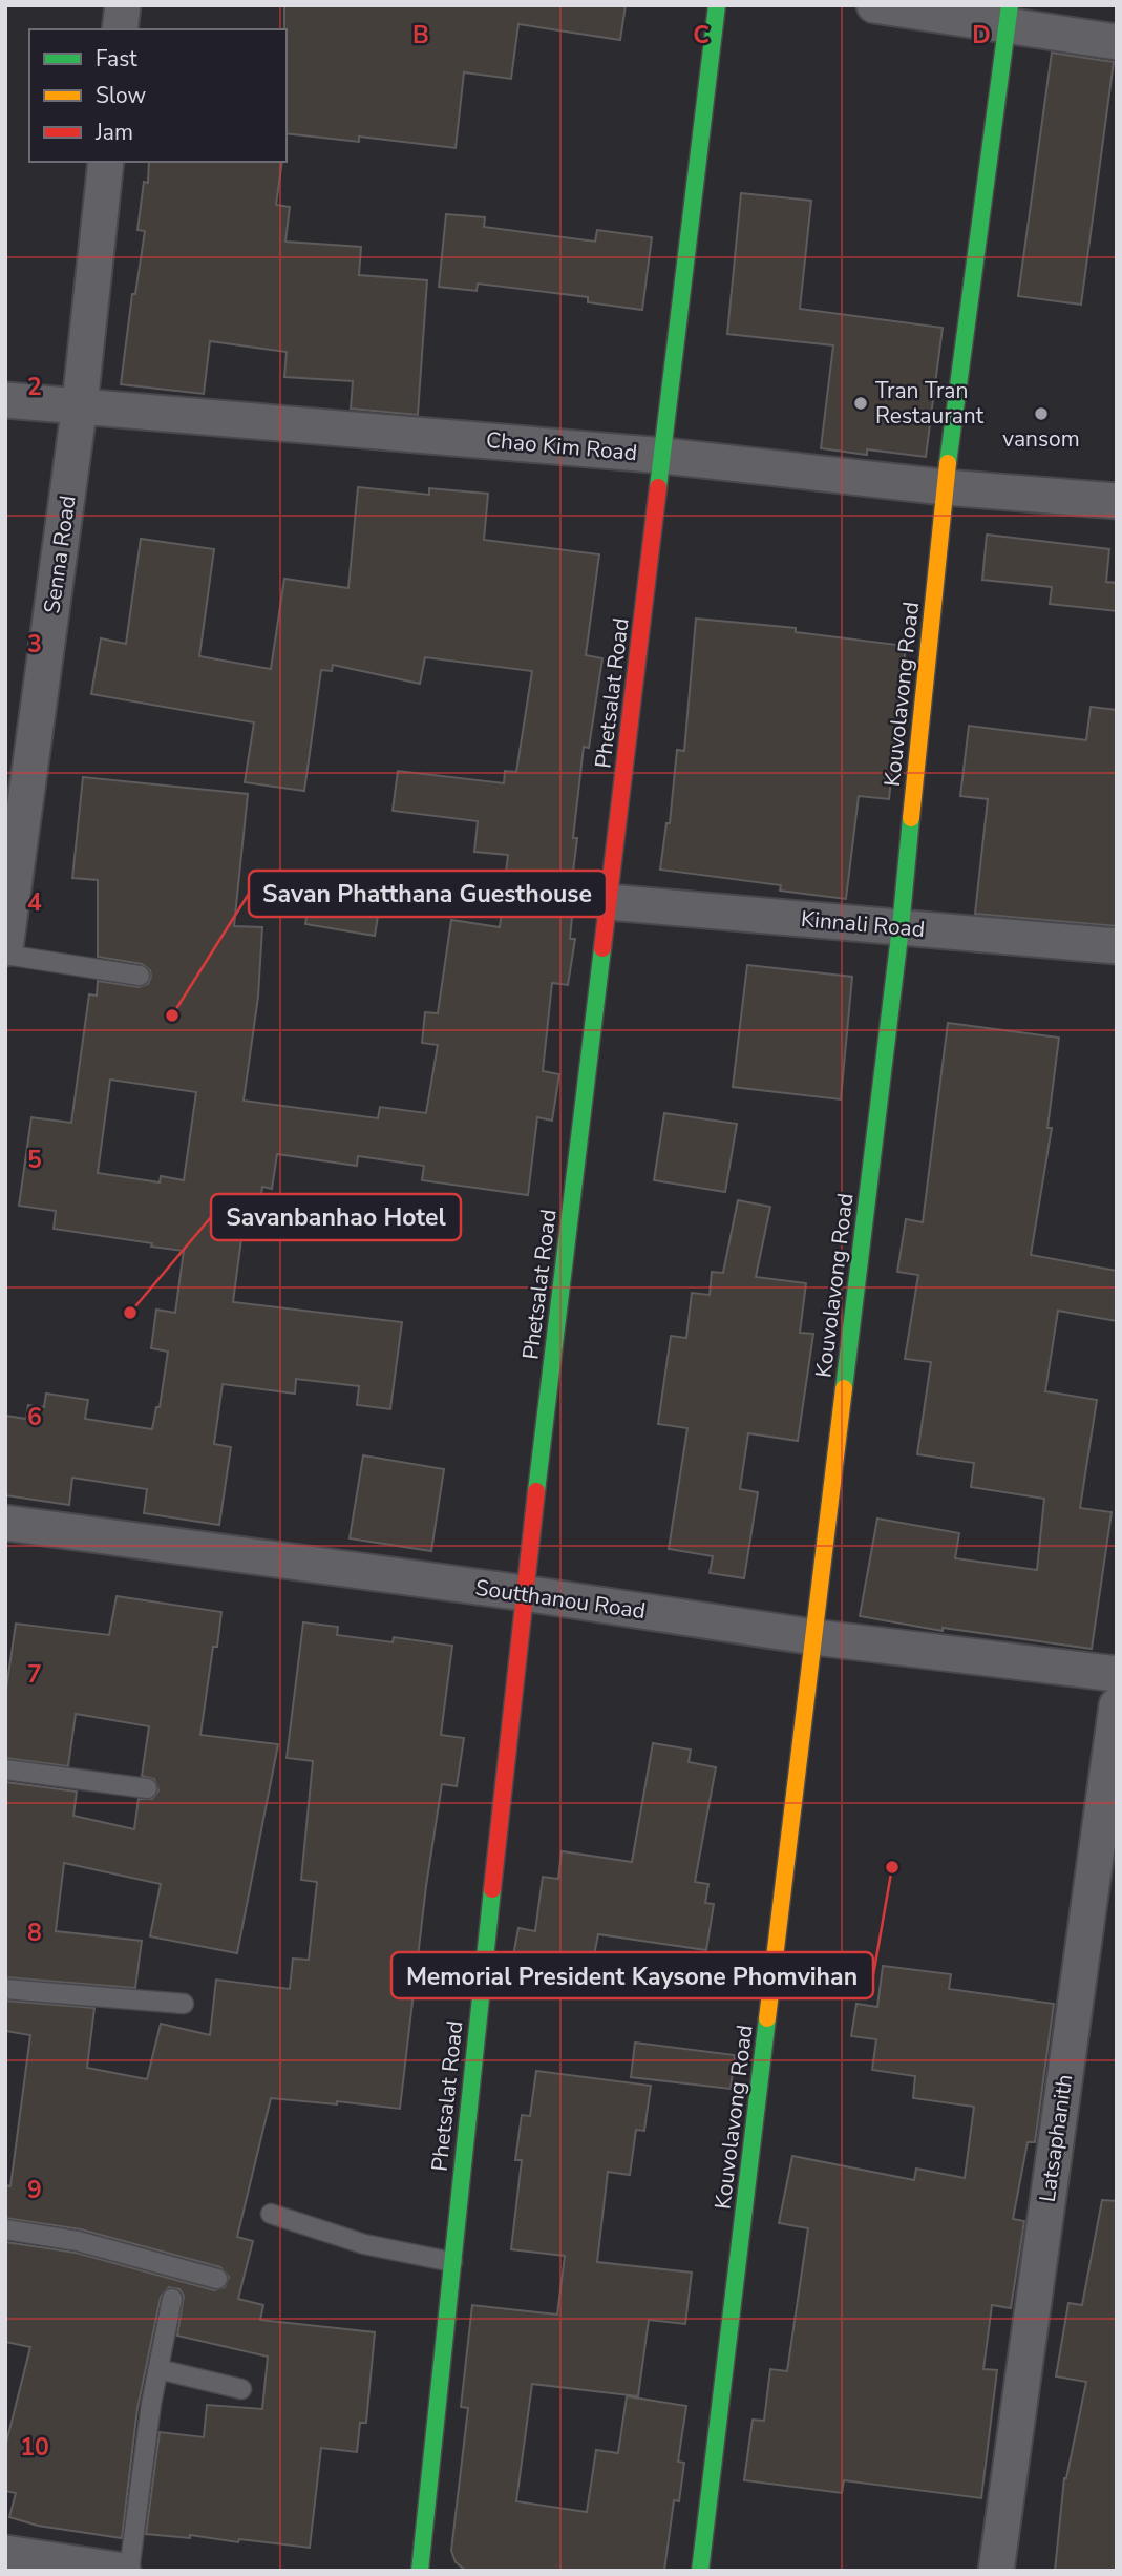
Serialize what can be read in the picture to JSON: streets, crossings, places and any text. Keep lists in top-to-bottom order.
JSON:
{
  "streets": {
    "main road": ["Phetsalat Road", "Kouvolavong Road"],
    "street": [
      "Chao Kim Road",
      "Senna Road",
      "Kinnali Road",
      "Soutthanou Road",
      "Latsaphanith"
    ]
  },
  "crossings": [
    ["Chao Kim Road", "Senna Road"],
    ["Chao Kim Road", "Phetsalat Road"],
    ["Chao Kim Road", "Kouvolavong Road"],
    ["Phetsalat Road", "Kinnali Road"],
    ["Phetsalat Road", "Soutthanou Road"],
    ["Kouvolavong Road", "Kinnali Road"],
    ["Kouvolavong Road", "Soutthanou Road"]
  ],
  "places": [
    "Tran Tran Restaurant",
    "vansom",
    "Savan Phatthana Guesthouse",
    "Savanbanhao Hotel",
    "Memorial President Kaysone Phomvihan"
  ],
  "legend": ["Fast", "Slow", "Jam"],
  "grid": {
    "columns": ["B", "C", "D"],
    "rows": [
      "2",
      "3",
      "4",
      "5",
      "6",
      "7",
      "8",
      "9",
      "10"
    ]
  }
}
